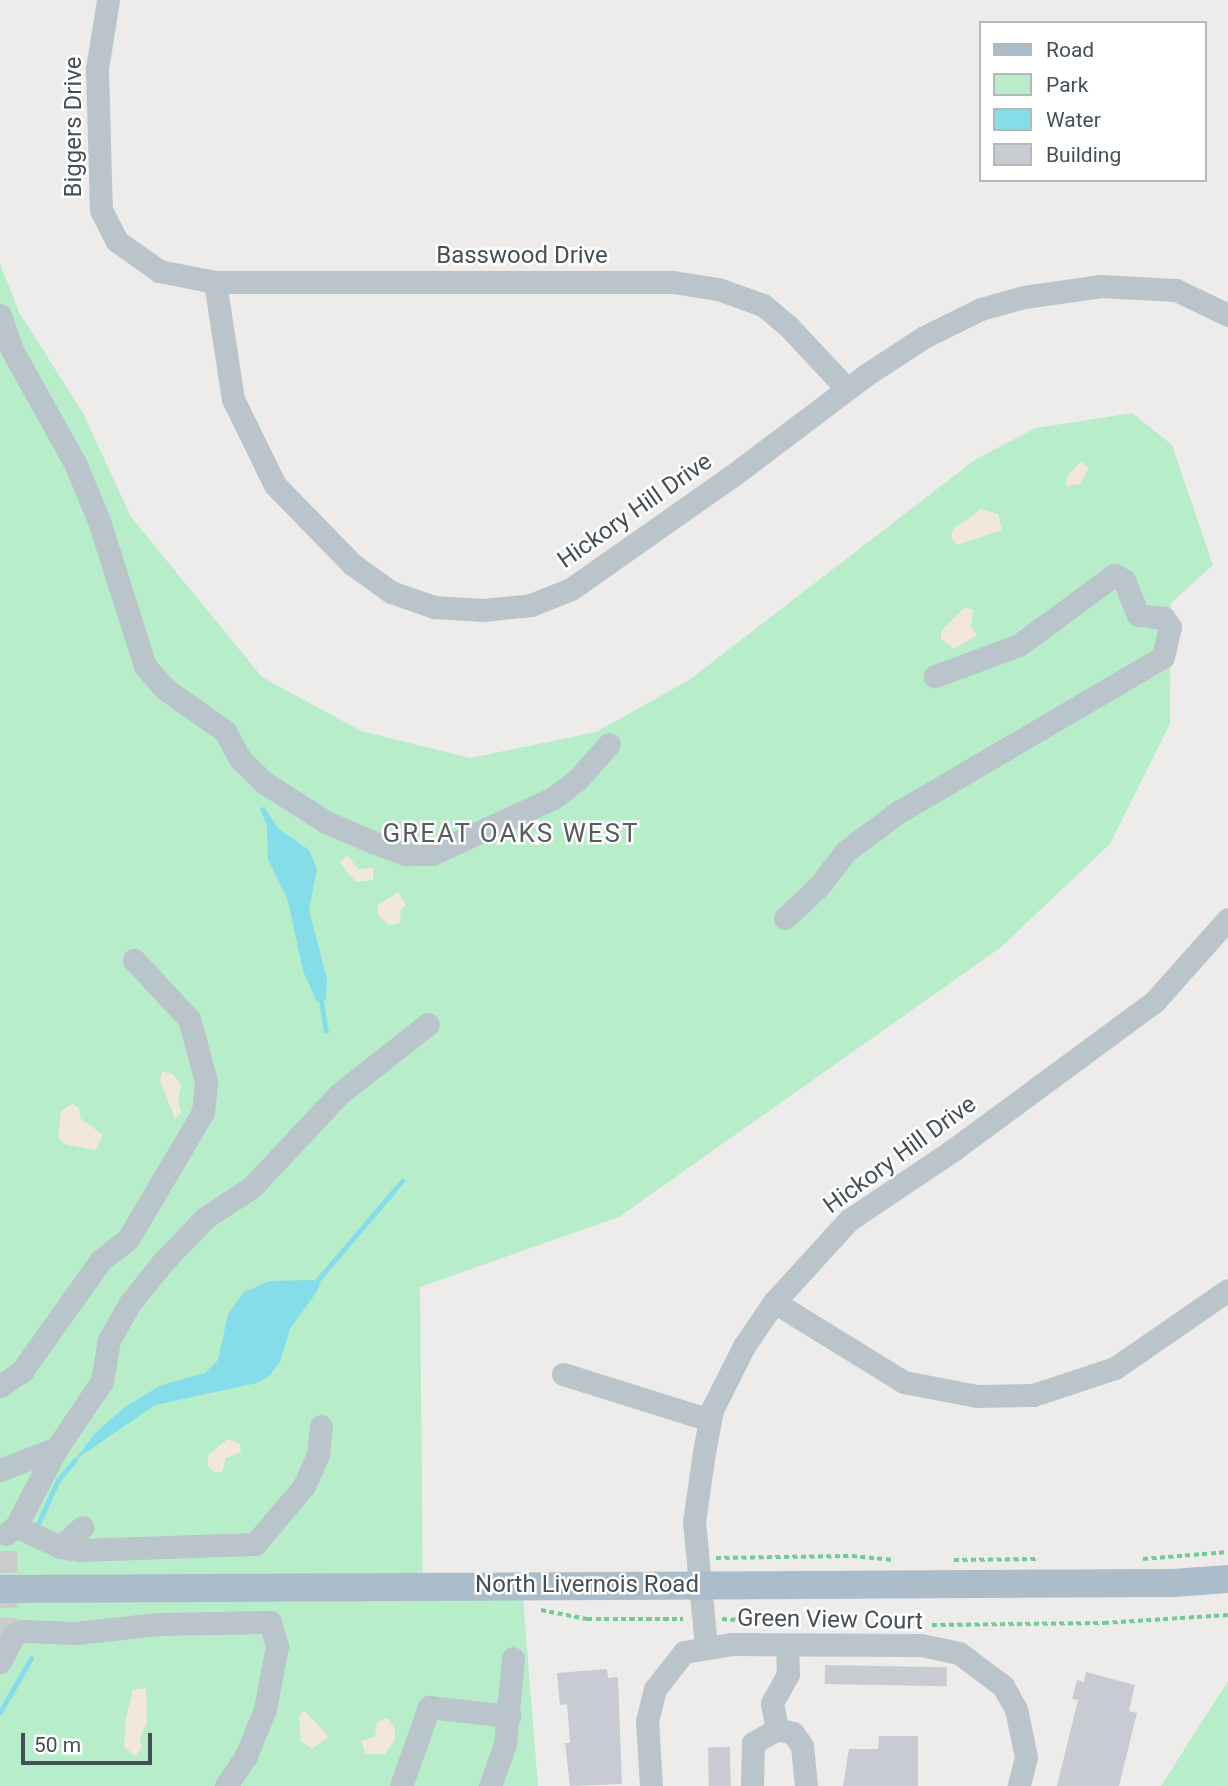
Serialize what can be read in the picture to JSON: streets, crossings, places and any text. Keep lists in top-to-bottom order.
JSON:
{
  "streets": {
    "main road": ["North Livernois Road"],
    "street": [
      "Biggers Drive",
      "Basswood Drive",
      "Hickory Hill Drive",
      "Green View Court"
    ]
  },
  "crossings": [
    ["Biggers Drive", "Basswood Drive"],
    ["Basswood Drive", "Hickory Hill Drive"],
    ["Hickory Hill Drive", "North Livernois Road"],
    ["Hickory Hill Drive", "Green View Court"],
    ["North Livernois Road", "Green View Court"]
  ],
  "districts": ["GREAT OAKS WEST"],
  "legend": [
    "Road",
    "Park",
    "Water",
    "Building"
  ],
  "scale_bar": "50 m"
}
